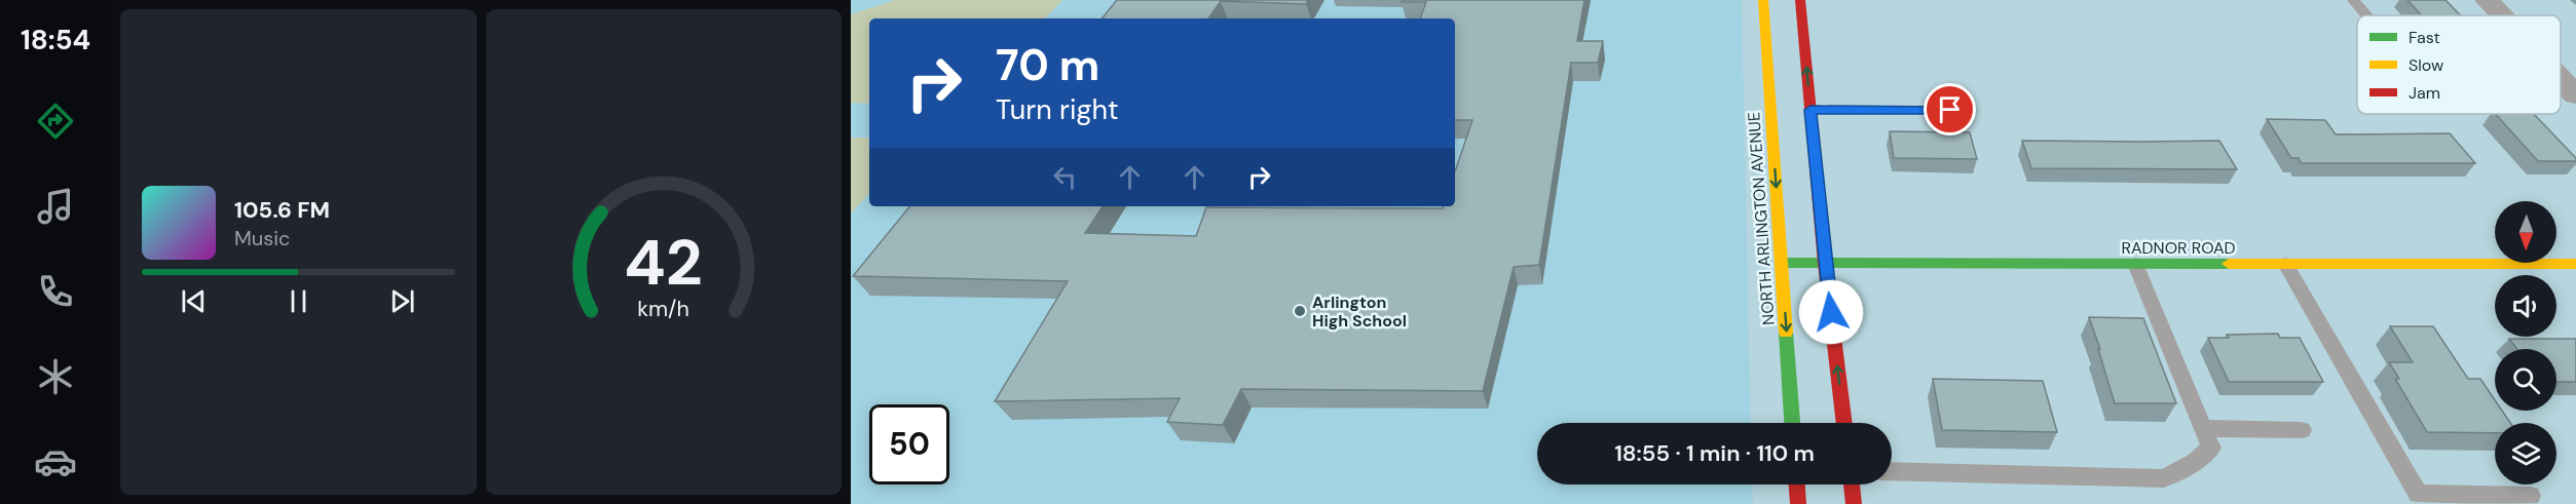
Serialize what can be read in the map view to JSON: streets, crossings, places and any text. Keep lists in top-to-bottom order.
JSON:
{
  "streets": {
    "main road": ["NORTH ARLINGTON AVENUE", "RADNOR ROAD"]
  },
  "crossings": [
    ["NORTH ARLINGTON AVENUE", "RADNOR ROAD"]
  ],
  "places": ["Arlington High School"],
  "legend": ["Fast", "Slow", "Jam"],
  "north": "bottom",
  "page": {
    "tabs": "18:54",
    "turn": ["70 m", "Turn right"],
    "song": ["105.6 FM", "Music"],
    "limit": "50",
    "trip": "18:55 · 1 min · 110 m",
    "gauge": ["42", "km/h"]
  }
}
